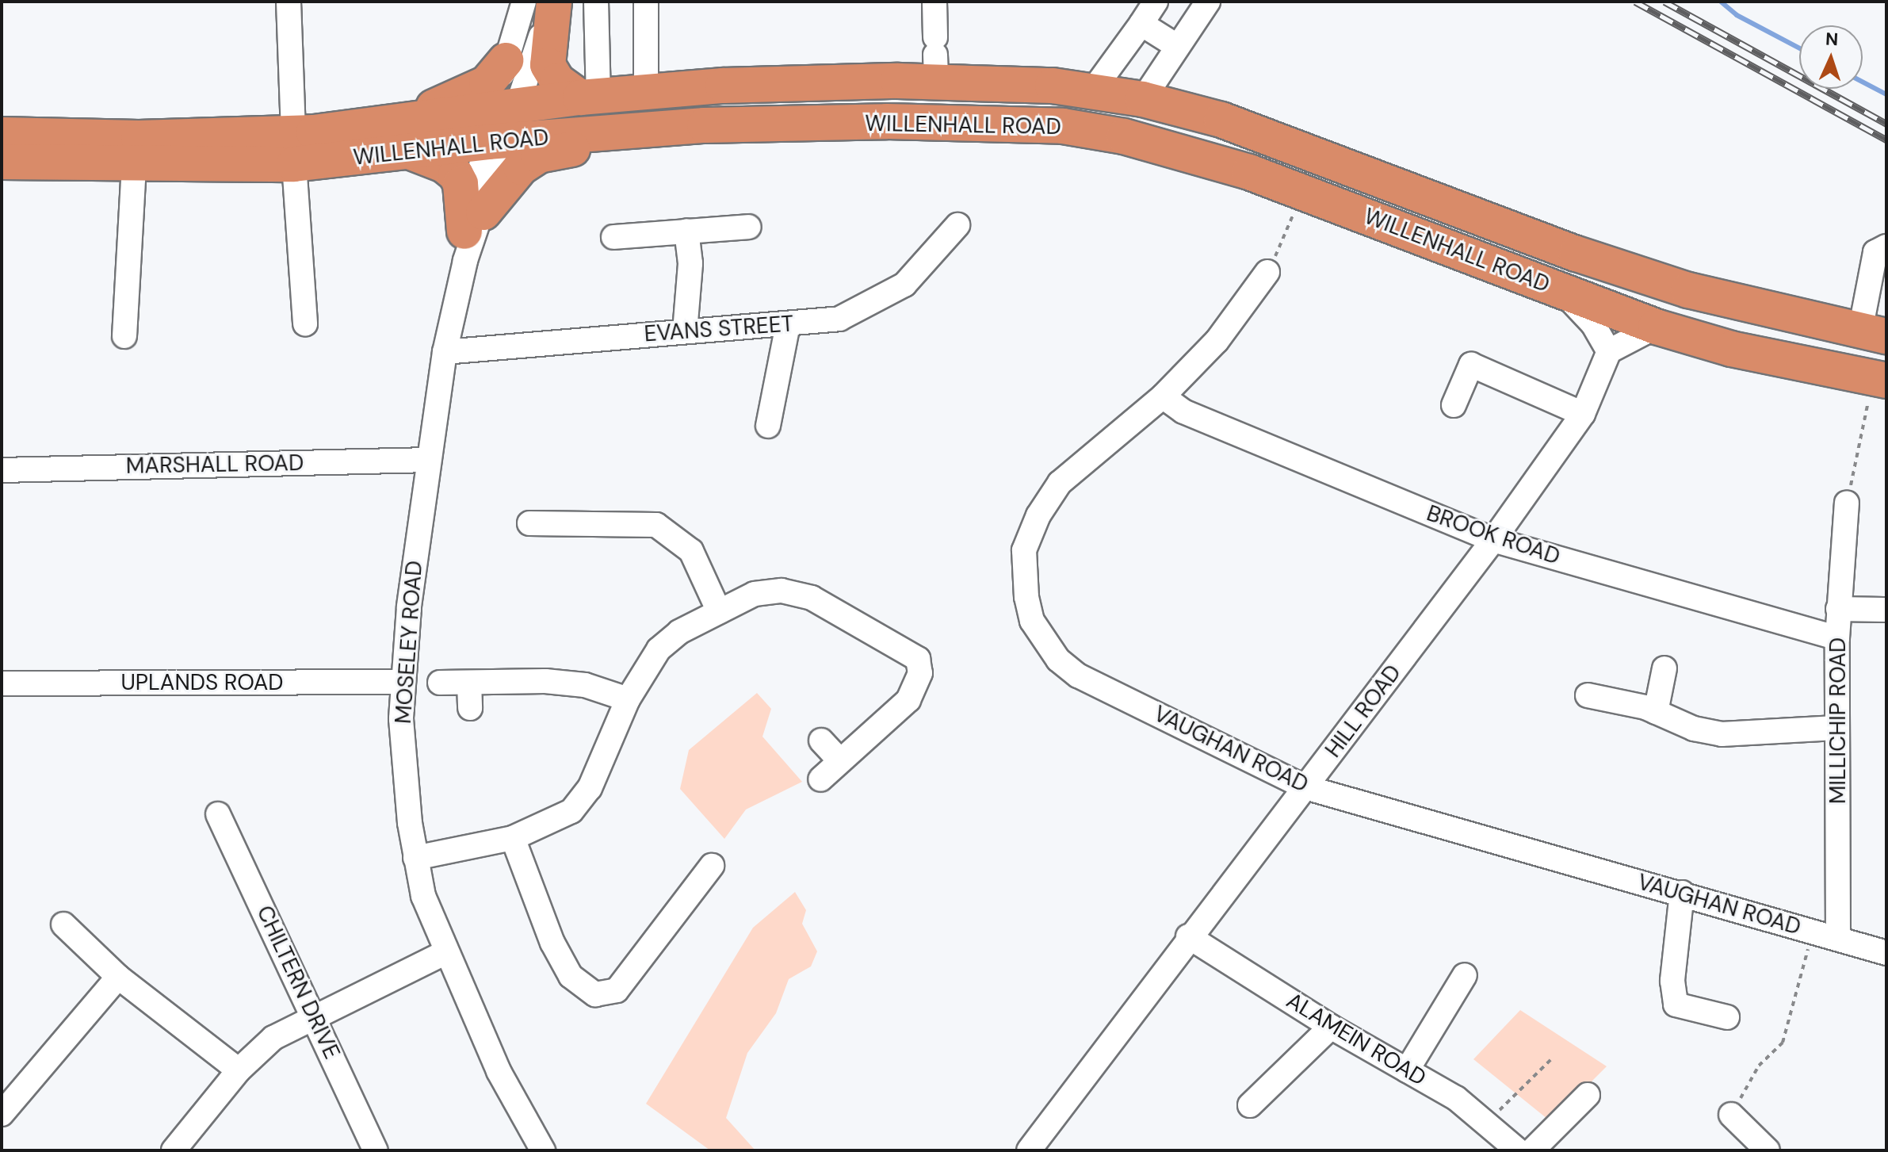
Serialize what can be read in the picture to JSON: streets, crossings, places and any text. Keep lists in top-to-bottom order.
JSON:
{
  "streets": {
    "highway": ["WILLENHALL ROAD"],
    "street": [
      "EVANS STREET",
      "MARSHALL ROAD",
      "BROOK ROAD",
      "MOSELEY ROAD",
      "UPLANDS ROAD",
      "HILL ROAD",
      "MILLICHIP ROAD",
      "VAUGHAN ROAD",
      "CHILTERN DRIVE",
      "ALAMEIN ROAD"
    ]
  },
  "crossings": [
    ["WILLENHALL ROAD", "MOSELEY ROAD"],
    ["EVANS STREET", "MOSELEY ROAD"],
    ["MARSHALL ROAD", "MOSELEY ROAD"],
    ["BROOK ROAD", "HILL ROAD"],
    ["BROOK ROAD", "MILLICHIP ROAD"],
    ["BROOK ROAD", "VAUGHAN ROAD"],
    ["MOSELEY ROAD", "UPLANDS ROAD"],
    ["HILL ROAD", "VAUGHAN ROAD"],
    ["HILL ROAD", "ALAMEIN ROAD"],
    ["MILLICHIP ROAD", "VAUGHAN ROAD"]
  ],
  "north": "top"
}
